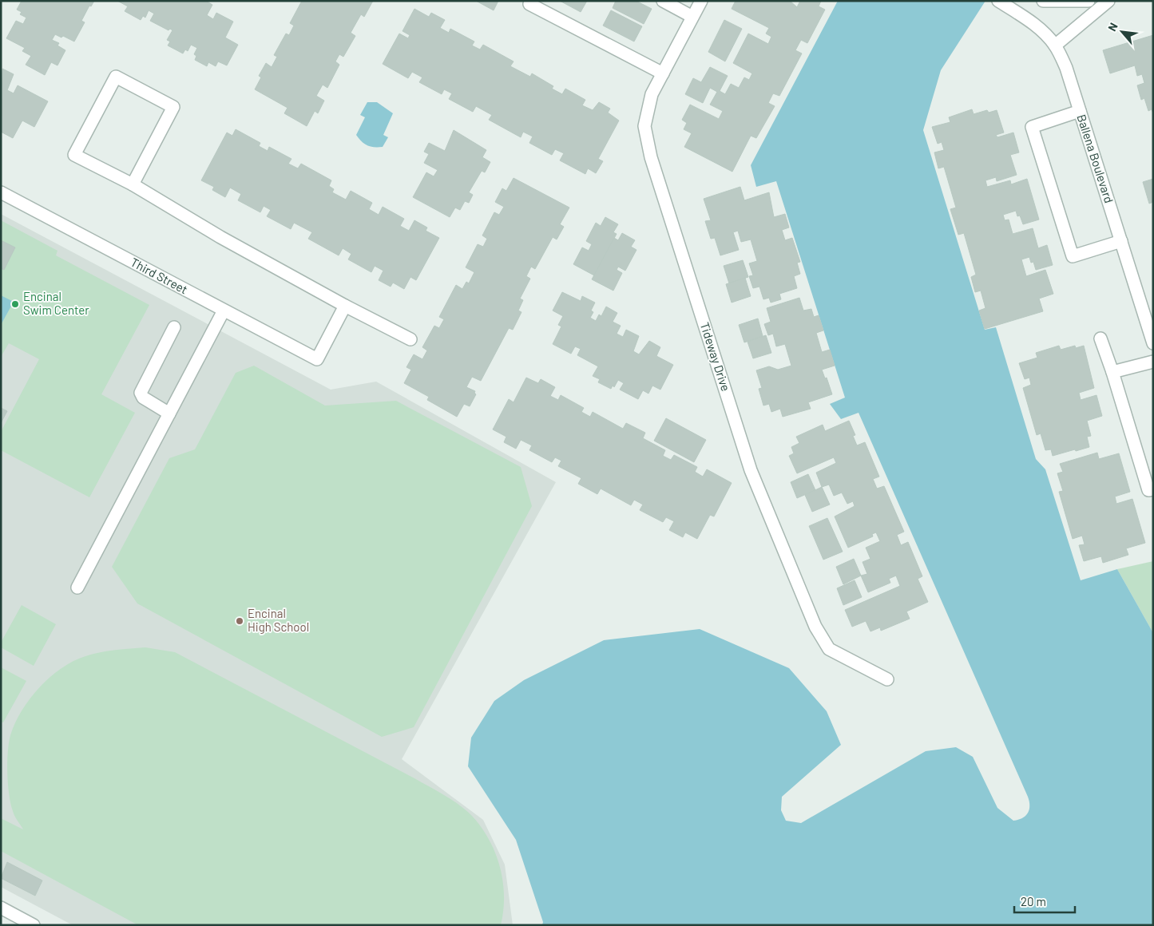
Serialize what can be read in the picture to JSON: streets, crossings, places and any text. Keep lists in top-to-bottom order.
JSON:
{
  "streets": {
    "street": ["Ballena Boulevard", "Third Street", "Tideway Drive"]
  },
  "places": ["Encinal Swim Center", "Encinal High School"],
  "scale_bar": "20 m",
  "north": "top left"
}
